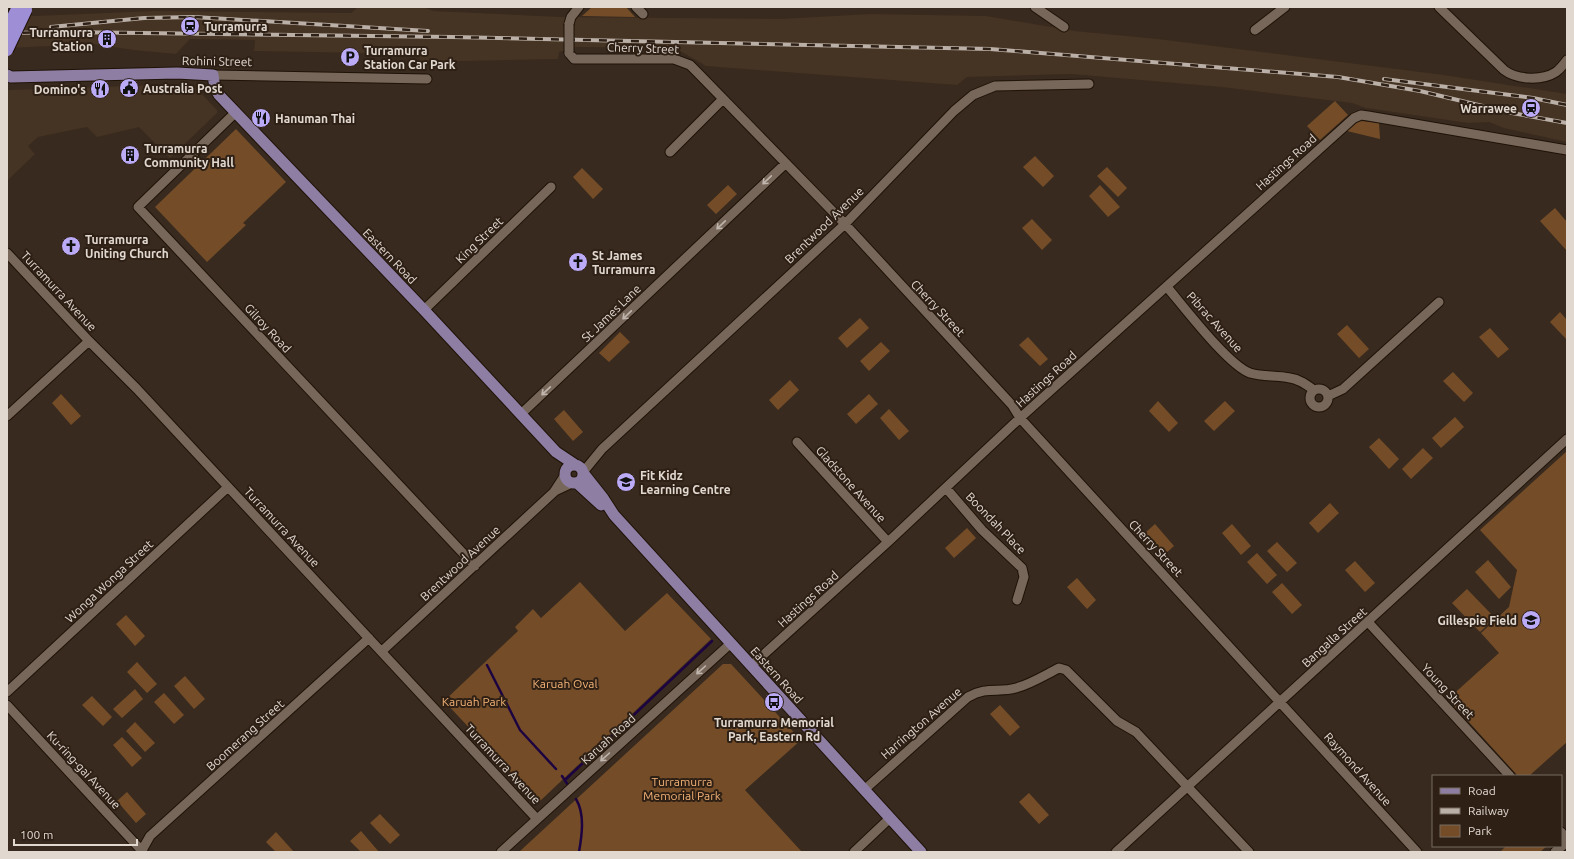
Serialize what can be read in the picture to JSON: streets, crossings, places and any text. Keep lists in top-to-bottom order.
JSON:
{
  "streets": {
    "main road": ["Rohini Street", "Eastern Road"],
    "street": [
      "Cherry Street",
      "Hastings Road",
      "Brentwood Avenue",
      "King Street",
      "Turramurra Avenue",
      "St James Lane",
      "Pibrac Avenue",
      "Gilroy Road",
      "Gladstone Avenue",
      "Boondah Place",
      "Wonga Wonga Street",
      "Bangalla Street",
      "Young Street",
      "Harrington Avenue",
      "Boomerang Street",
      "Karuah Road",
      "Raymond Avenue",
      "Ku-ring-gai Avenue"
    ]
  },
  "crossings": [
    ["Cherry Street", "Hastings Road"],
    ["Cherry Street", "Brentwood Avenue"],
    ["Cherry Street", "St James Lane"],
    ["Cherry Street", "Bangalla Street"],
    ["Cherry Street", "Raymond Avenue"],
    ["Rohini Street", "Eastern Road"],
    ["Hastings Road", "Eastern Road"],
    ["Hastings Road", "Pibrac Avenue"],
    ["Hastings Road", "Gladstone Avenue"],
    ["Hastings Road", "Boondah Place"],
    ["Brentwood Avenue", "Eastern Road"],
    ["Brentwood Avenue", "Turramurra Avenue"],
    ["Brentwood Avenue", "Gilroy Road"],
    ["King Street", "Eastern Road"],
    ["Eastern Road", "St James Lane"],
    ["Eastern Road", "Gilroy Road"],
    ["Eastern Road", "Harrington Avenue"],
    ["Eastern Road", "Karuah Road"],
    ["Turramurra Avenue", "Wonga Wonga Street"],
    ["Turramurra Avenue", "Boomerang Street"],
    ["Turramurra Avenue", "Karuah Road"],
    ["Bangalla Street", "Young Street"],
    ["Bangalla Street", "Harrington Avenue"],
    ["Bangalla Street", "Raymond Avenue"],
    ["Boomerang Street", "Ku-ring-gai Avenue"]
  ],
  "one_way": ["St James Lane", "Karuah Road"],
  "parks": ["Karuah Oval", "Karuah Park", "Turramurra Memorial Park"],
  "places": {
    "station": ["Turramurra", "Warrawee"],
    "building": ["Turramurra Station", "Turramurra Community Hall"],
    "parking": ["Turramurra Station Car Park"],
    "public building": ["Australia Post"],
    "restaurant": ["Domino's", "Hanuman Thai"],
    "church": ["Turramurra Uniting Church", "St James Turramurra"],
    "school or university": ["Fit Kidz Learning Centre", "Gillespie Field"],
    "bus stop": ["Turramurra Memorial Park, Eastern Rd"]
  },
  "legend": ["Road", "Railway", "Park"],
  "scale_bar": "100 m"
}
